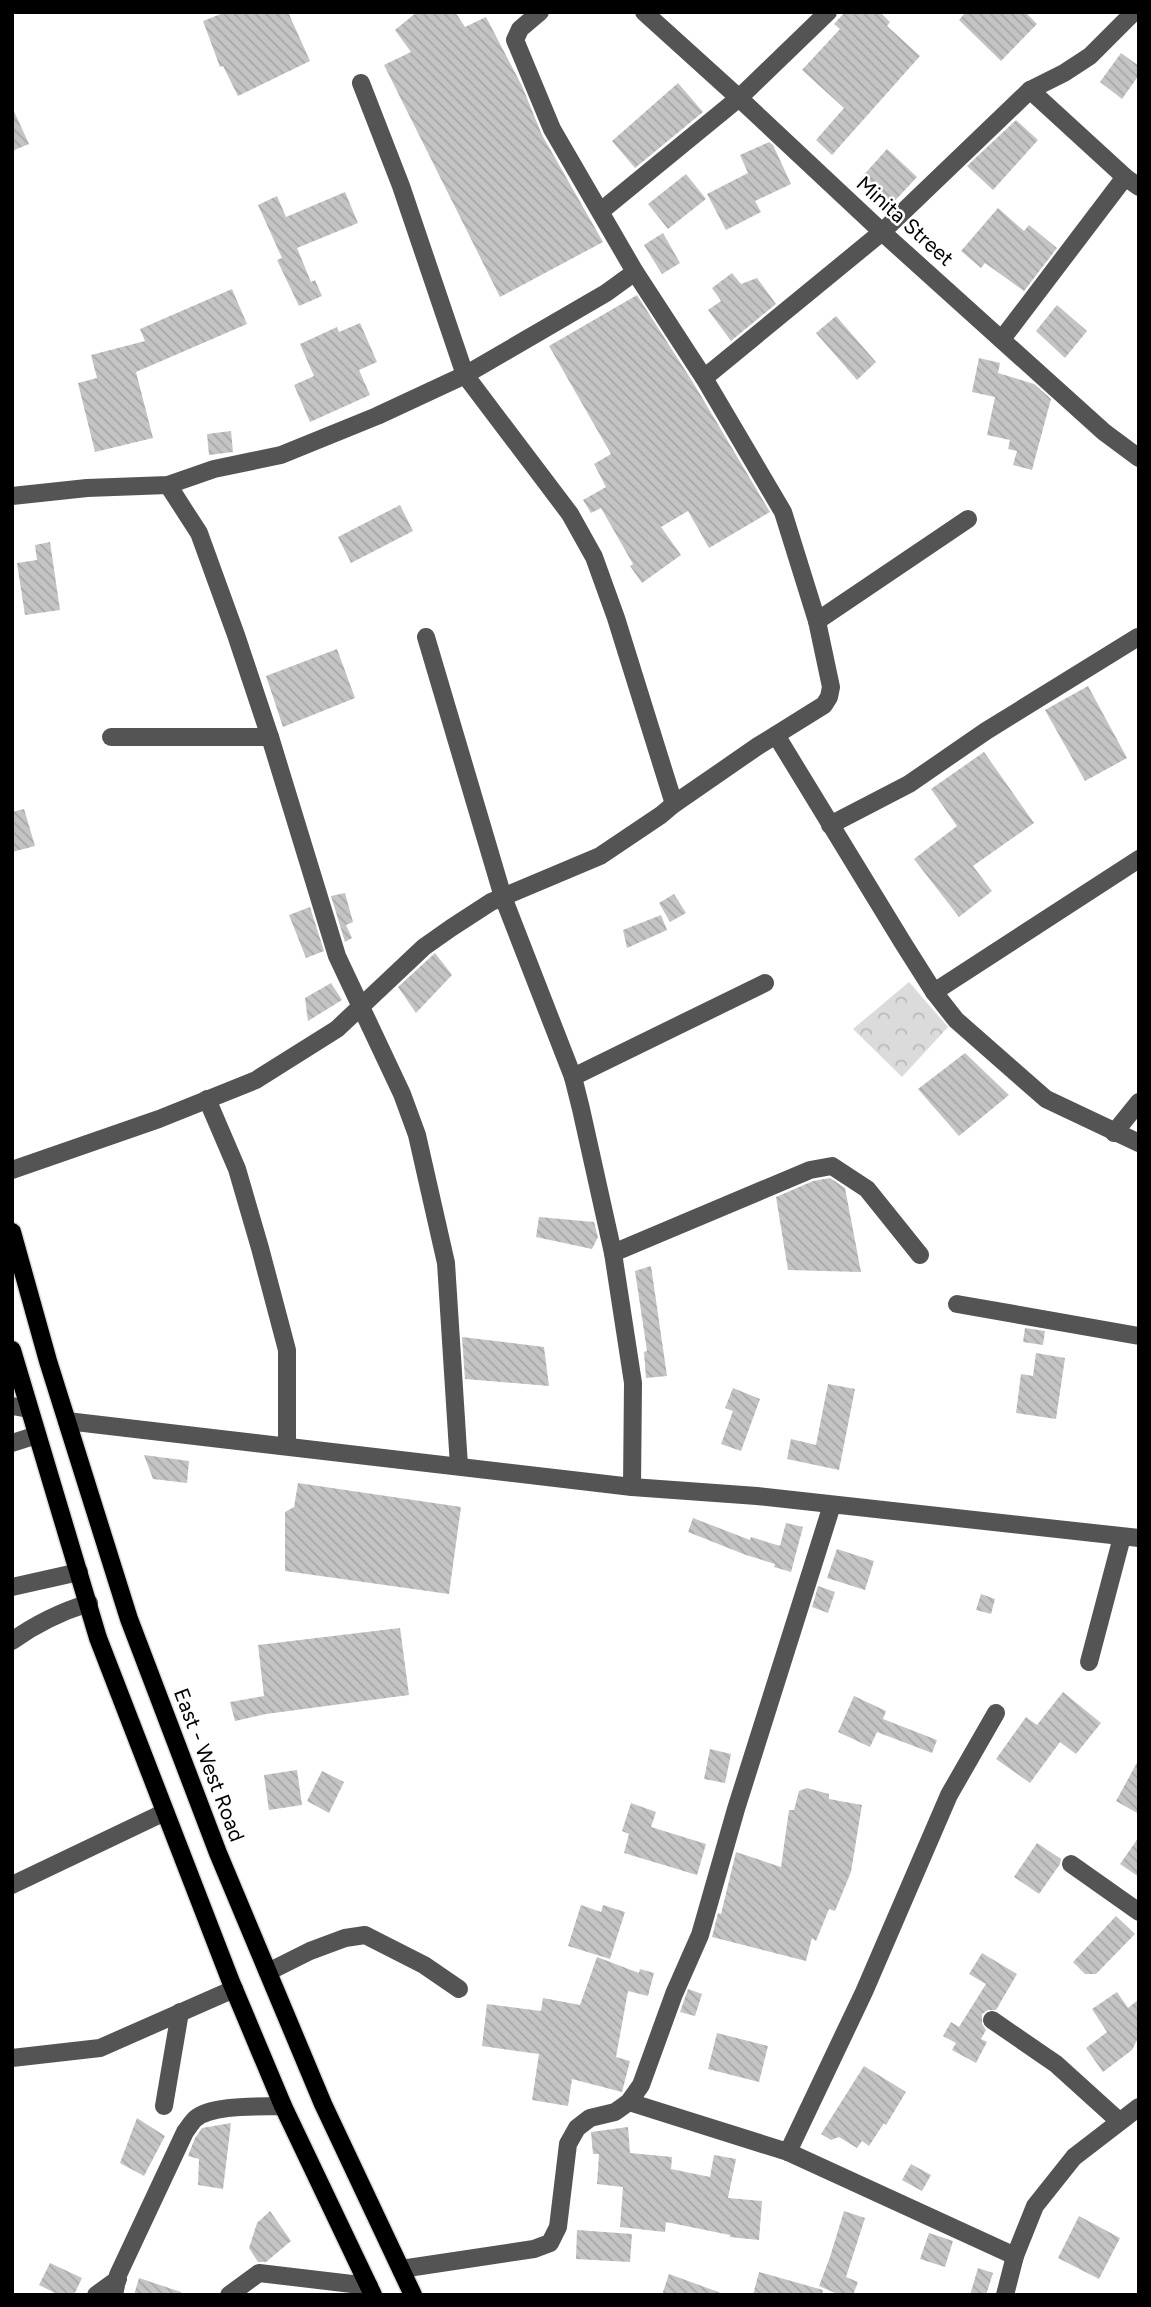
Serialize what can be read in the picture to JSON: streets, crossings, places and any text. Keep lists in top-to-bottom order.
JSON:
{
  "streets": {
    "main road": ["East - West Road"],
    "street": ["Minita Street"]
  }
}
